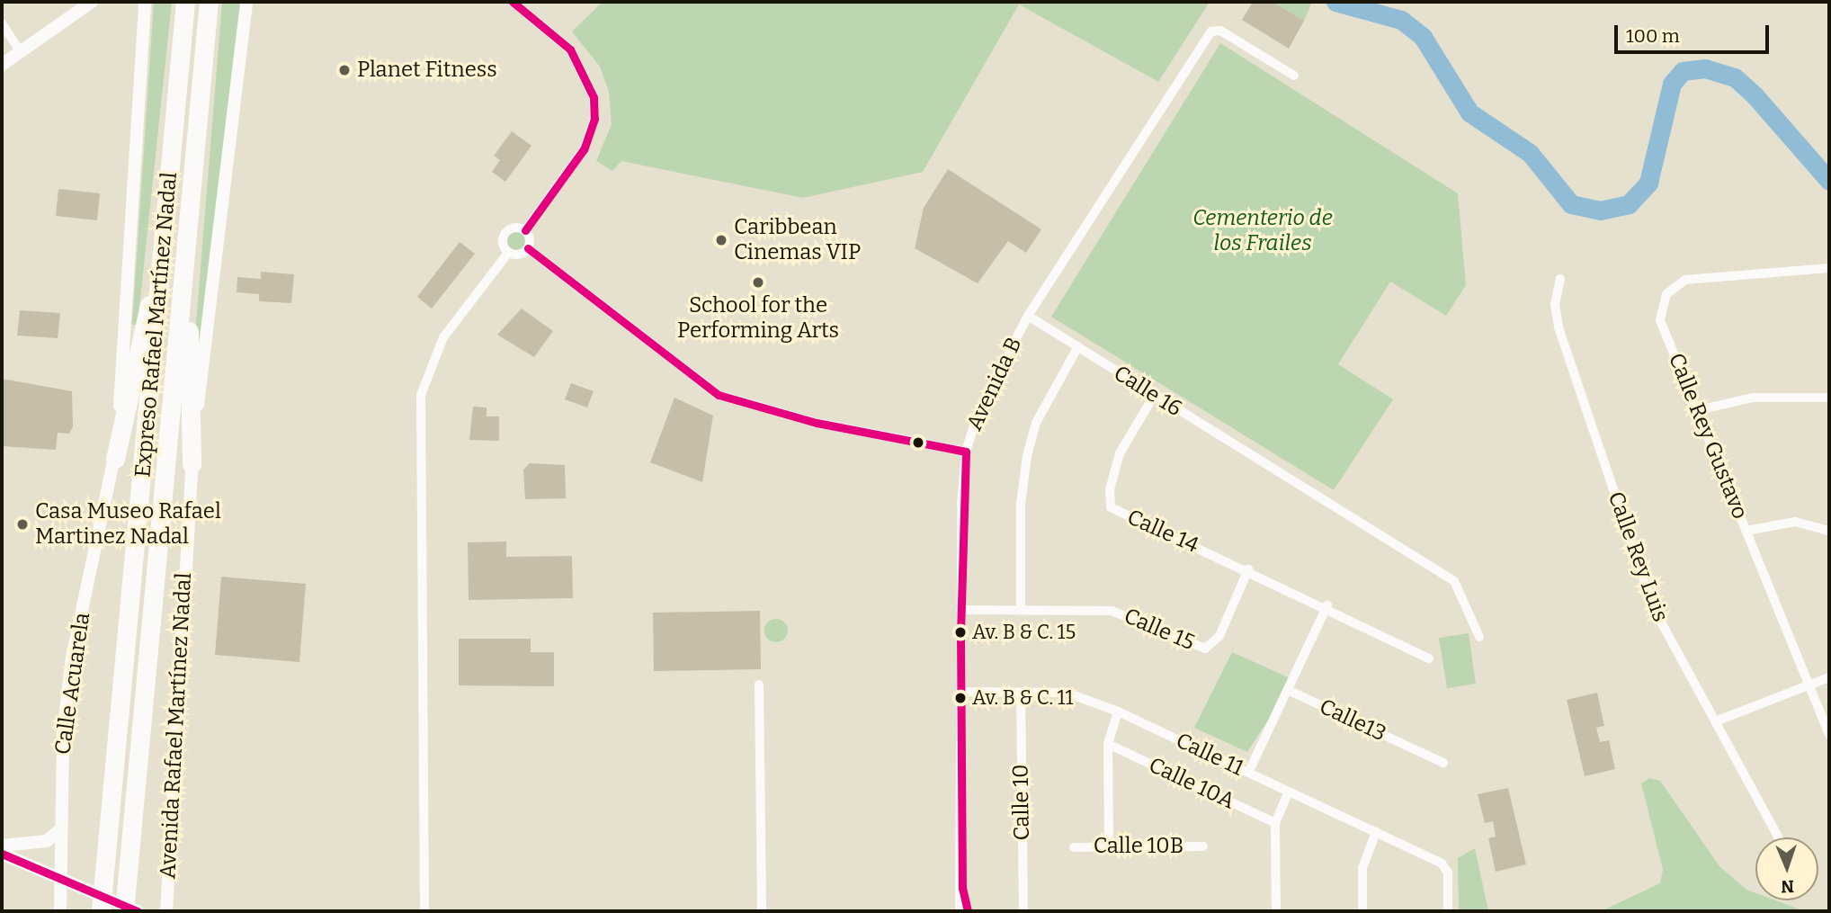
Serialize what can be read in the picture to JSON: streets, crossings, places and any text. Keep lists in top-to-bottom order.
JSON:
{
  "streets": {
    "highway": ["Expreso Rafael Martínez Nadal"],
    "street": [
      "Avenida B",
      "Calle 16",
      "Calle Rey Gustavo",
      "Calle 14",
      "Calle Rey Luis",
      "Calle 15",
      "Calle Acuarela",
      "Calle13",
      "Avenida Rafael Martínez Nadal",
      "Calle 11",
      "Calle 10A",
      "Calle 10",
      "Calle 10B"
    ]
  },
  "crossings": [
    ["Avenida B", "Calle 16"],
    ["Avenida B", "Calle 15"],
    ["Avenida B", "Calle 11"],
    ["Calle 16", "Calle 14"],
    ["Calle 14", "Calle 15"],
    ["Calle 11", "Calle 10"]
  ],
  "parks": ["Cementerio de los Frailes"],
  "places": [
    "Planet Fitness",
    "Caribbean Cinemas VIP",
    "School for the Performing Arts",
    "Casa Museo Rafael Martinez Nadal",
    "Av. B & C. 15",
    "Av. B & C. 11"
  ],
  "scale_bar": "100 m",
  "north": "bottom"
}
